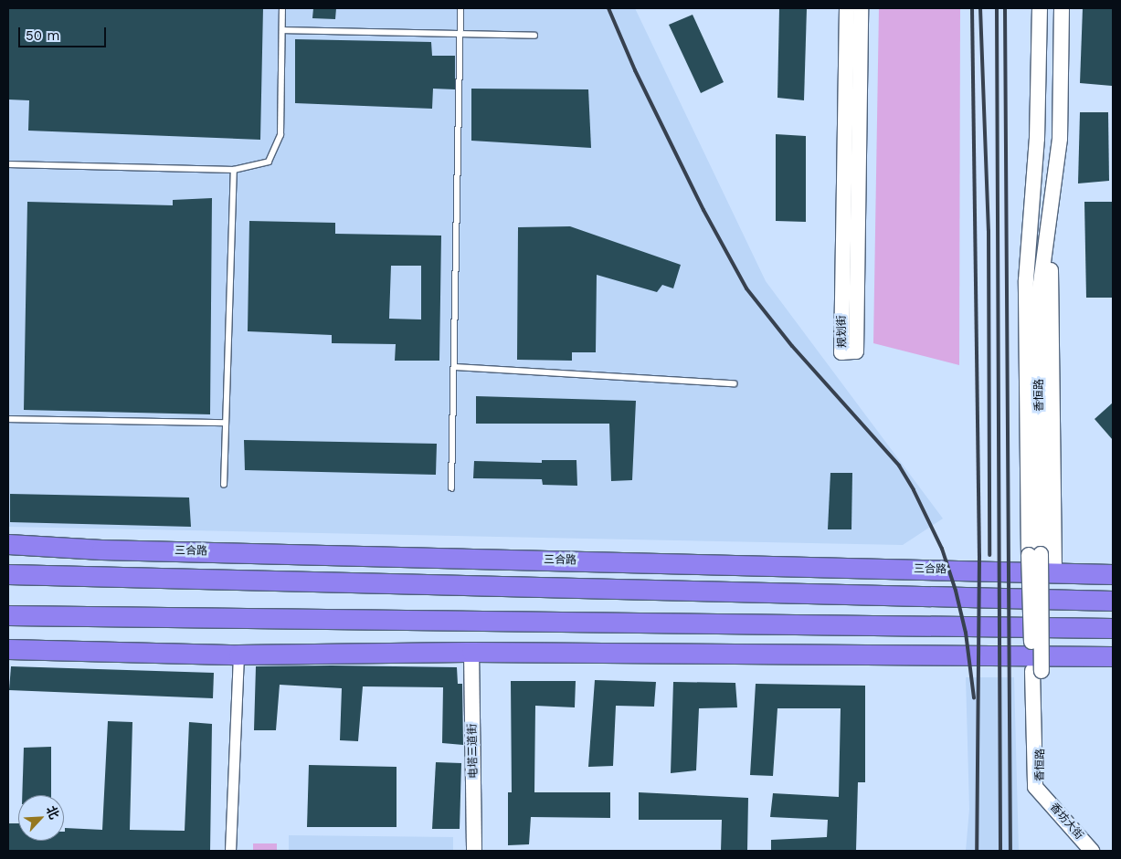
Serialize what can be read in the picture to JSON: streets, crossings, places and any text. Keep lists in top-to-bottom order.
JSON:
{
  "streets": {
    "highway": ["三合路"],
    "main road": [
      "规划街",
      "香恒路",
      "电塔三道街",
      "香坊大街"
    ]
  },
  "crossings": [
    ["香恒路", "香坊大街"]
  ],
  "scale_bar": "50 m",
  "north": "top right"
}
